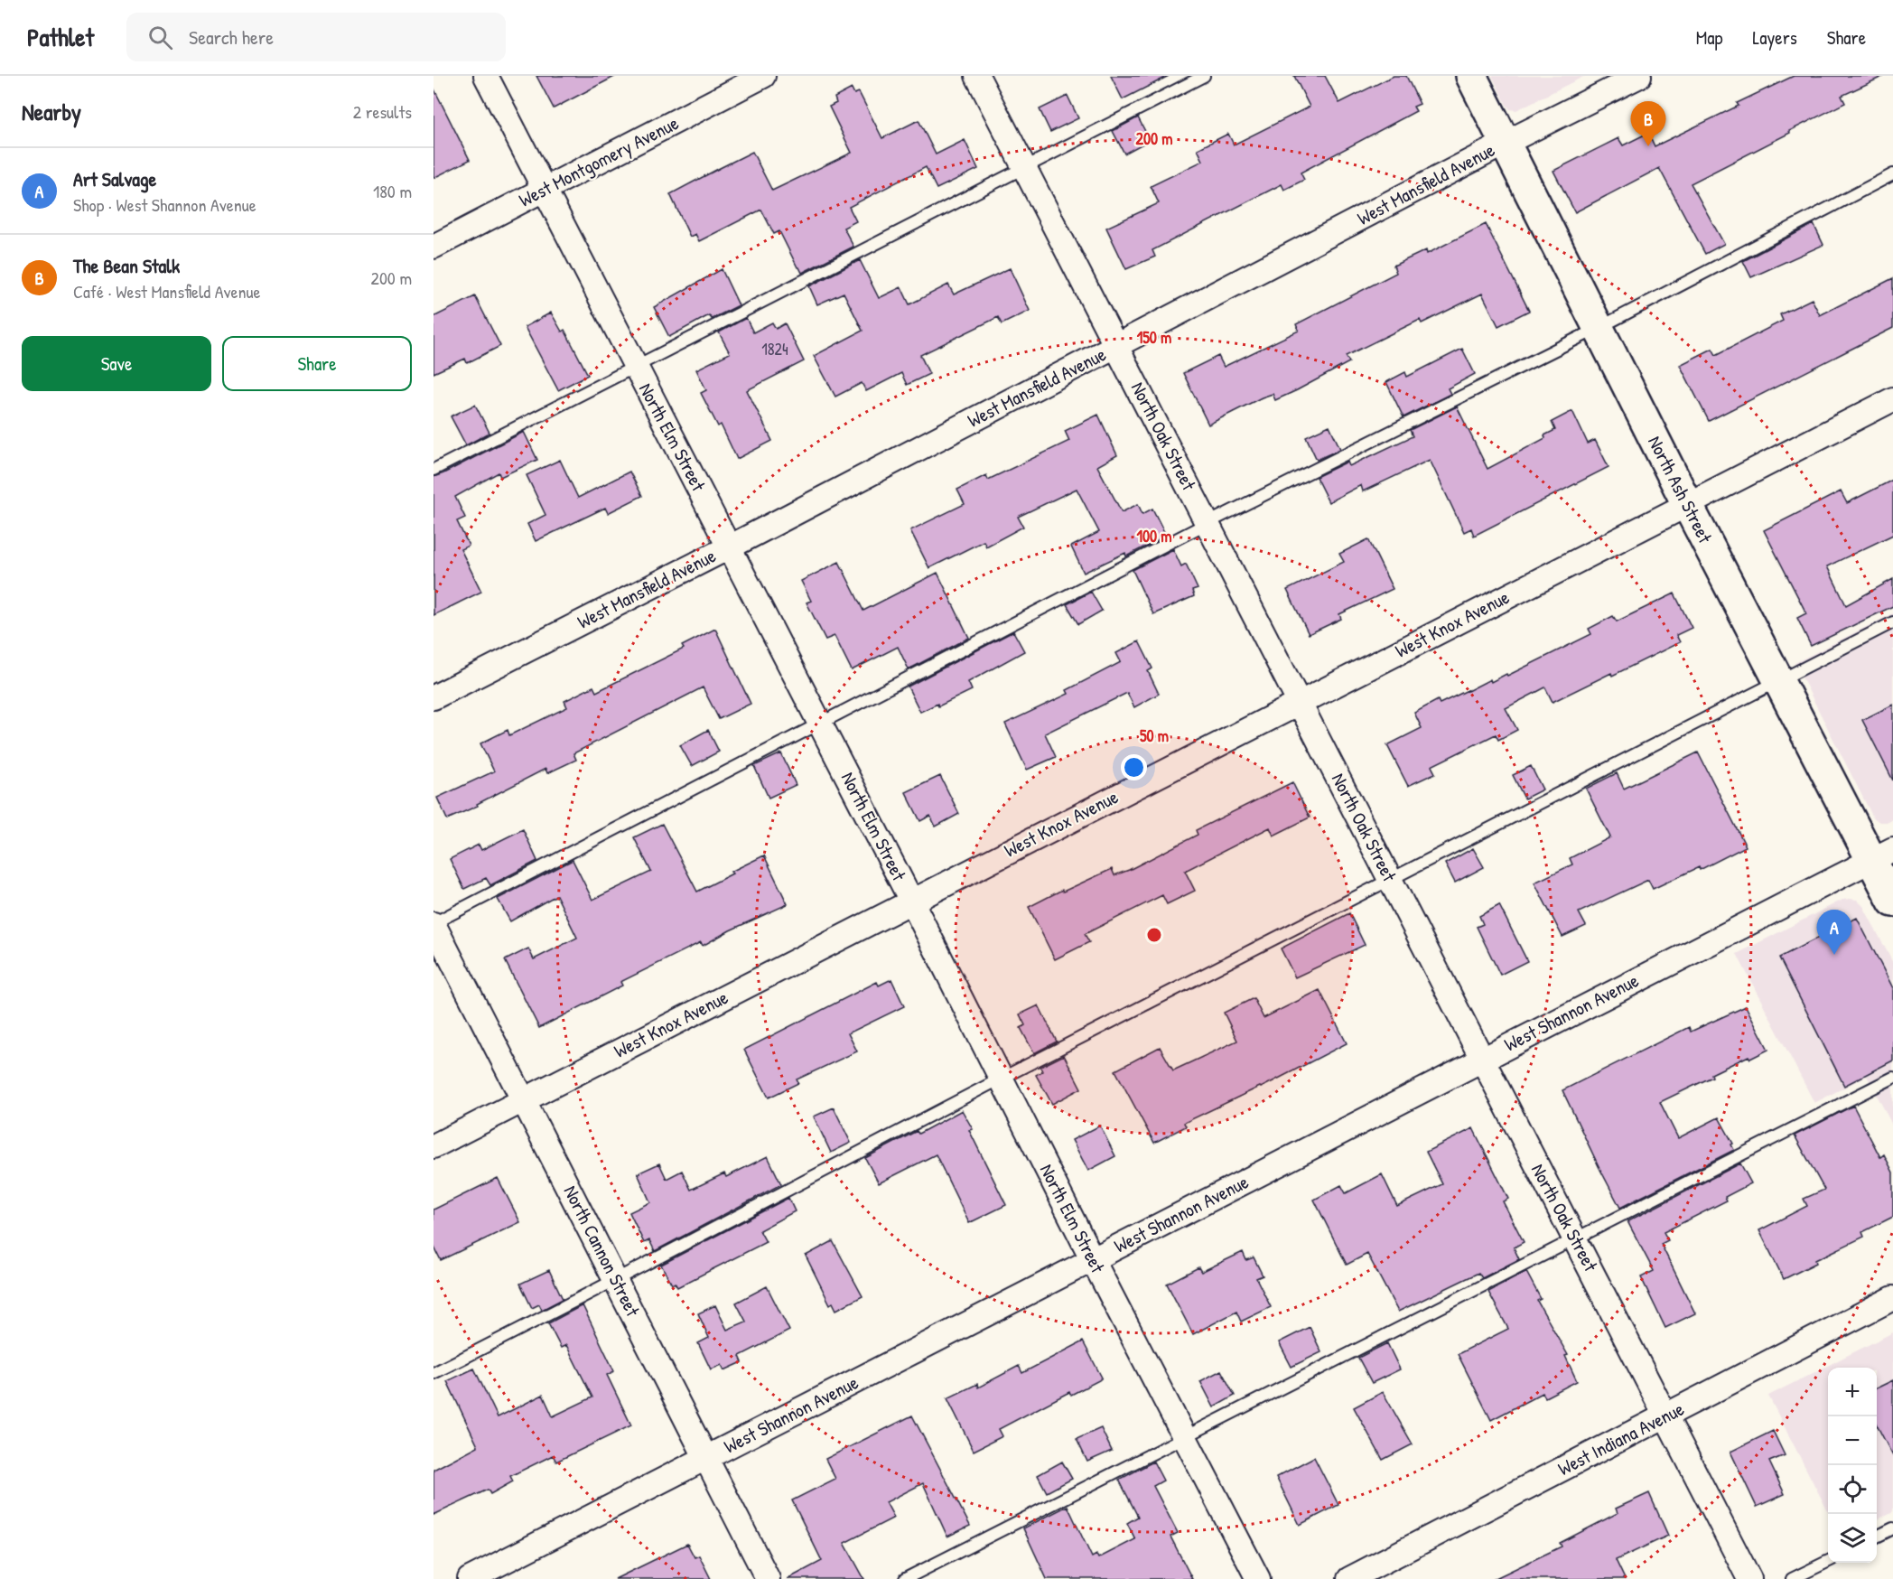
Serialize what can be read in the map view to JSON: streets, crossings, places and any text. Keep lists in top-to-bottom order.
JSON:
{
  "streets": {
    "main road": ["North Ash Street"],
    "street": [
      "West Montgomery Avenue",
      "West Mansfield Avenue",
      "North Oak Street",
      "North Elm Street",
      "West Knox Avenue",
      "West Shannon Avenue",
      "North Cannon Street",
      "West Indiana Avenue"
    ]
  },
  "crossings": [
    ["West Montgomery Avenue", "North Elm Street"],
    ["West Mansfield Avenue", "North Oak Street"],
    ["West Mansfield Avenue", "North Elm Street"],
    ["West Mansfield Avenue", "North Ash Street"],
    ["North Oak Street", "West Knox Avenue"],
    ["North Oak Street", "West Shannon Avenue"],
    ["North Oak Street", "West Indiana Avenue"],
    ["North Elm Street", "West Knox Avenue"],
    ["North Elm Street", "West Shannon Avenue"],
    ["North Ash Street", "West Knox Avenue"],
    ["North Ash Street", "West Shannon Avenue"],
    ["West Knox Avenue", "North Cannon Street"],
    ["West Shannon Avenue", "North Cannon Street"]
  ],
  "house_numbers": ["1824"],
  "page": {
    "header": "Pathlet",
    "search": "Search here",
    "nav": ["Map", "Layers", "Share"],
    "heading": ["Nearby", "2 results"],
    "pins": ["B", "A"],
    "list": [
      {
        "mark": "A",
        "name": "Art Salvage",
        "note": "Shop · West Shannon Avenue",
        "value": "180 m"
      },
      {
        "mark": "B",
        "name": "The Bean Stalk",
        "note": "Café · West Mansfield Avenue",
        "value": "200 m"
      }
    ],
    "buttons": ["Save", "Share"],
    "map_buttons": ["+", "−"]
  },
  "rings": [
    "200 m",
    "150 m",
    "100 m",
    "50 m"
  ]
}
